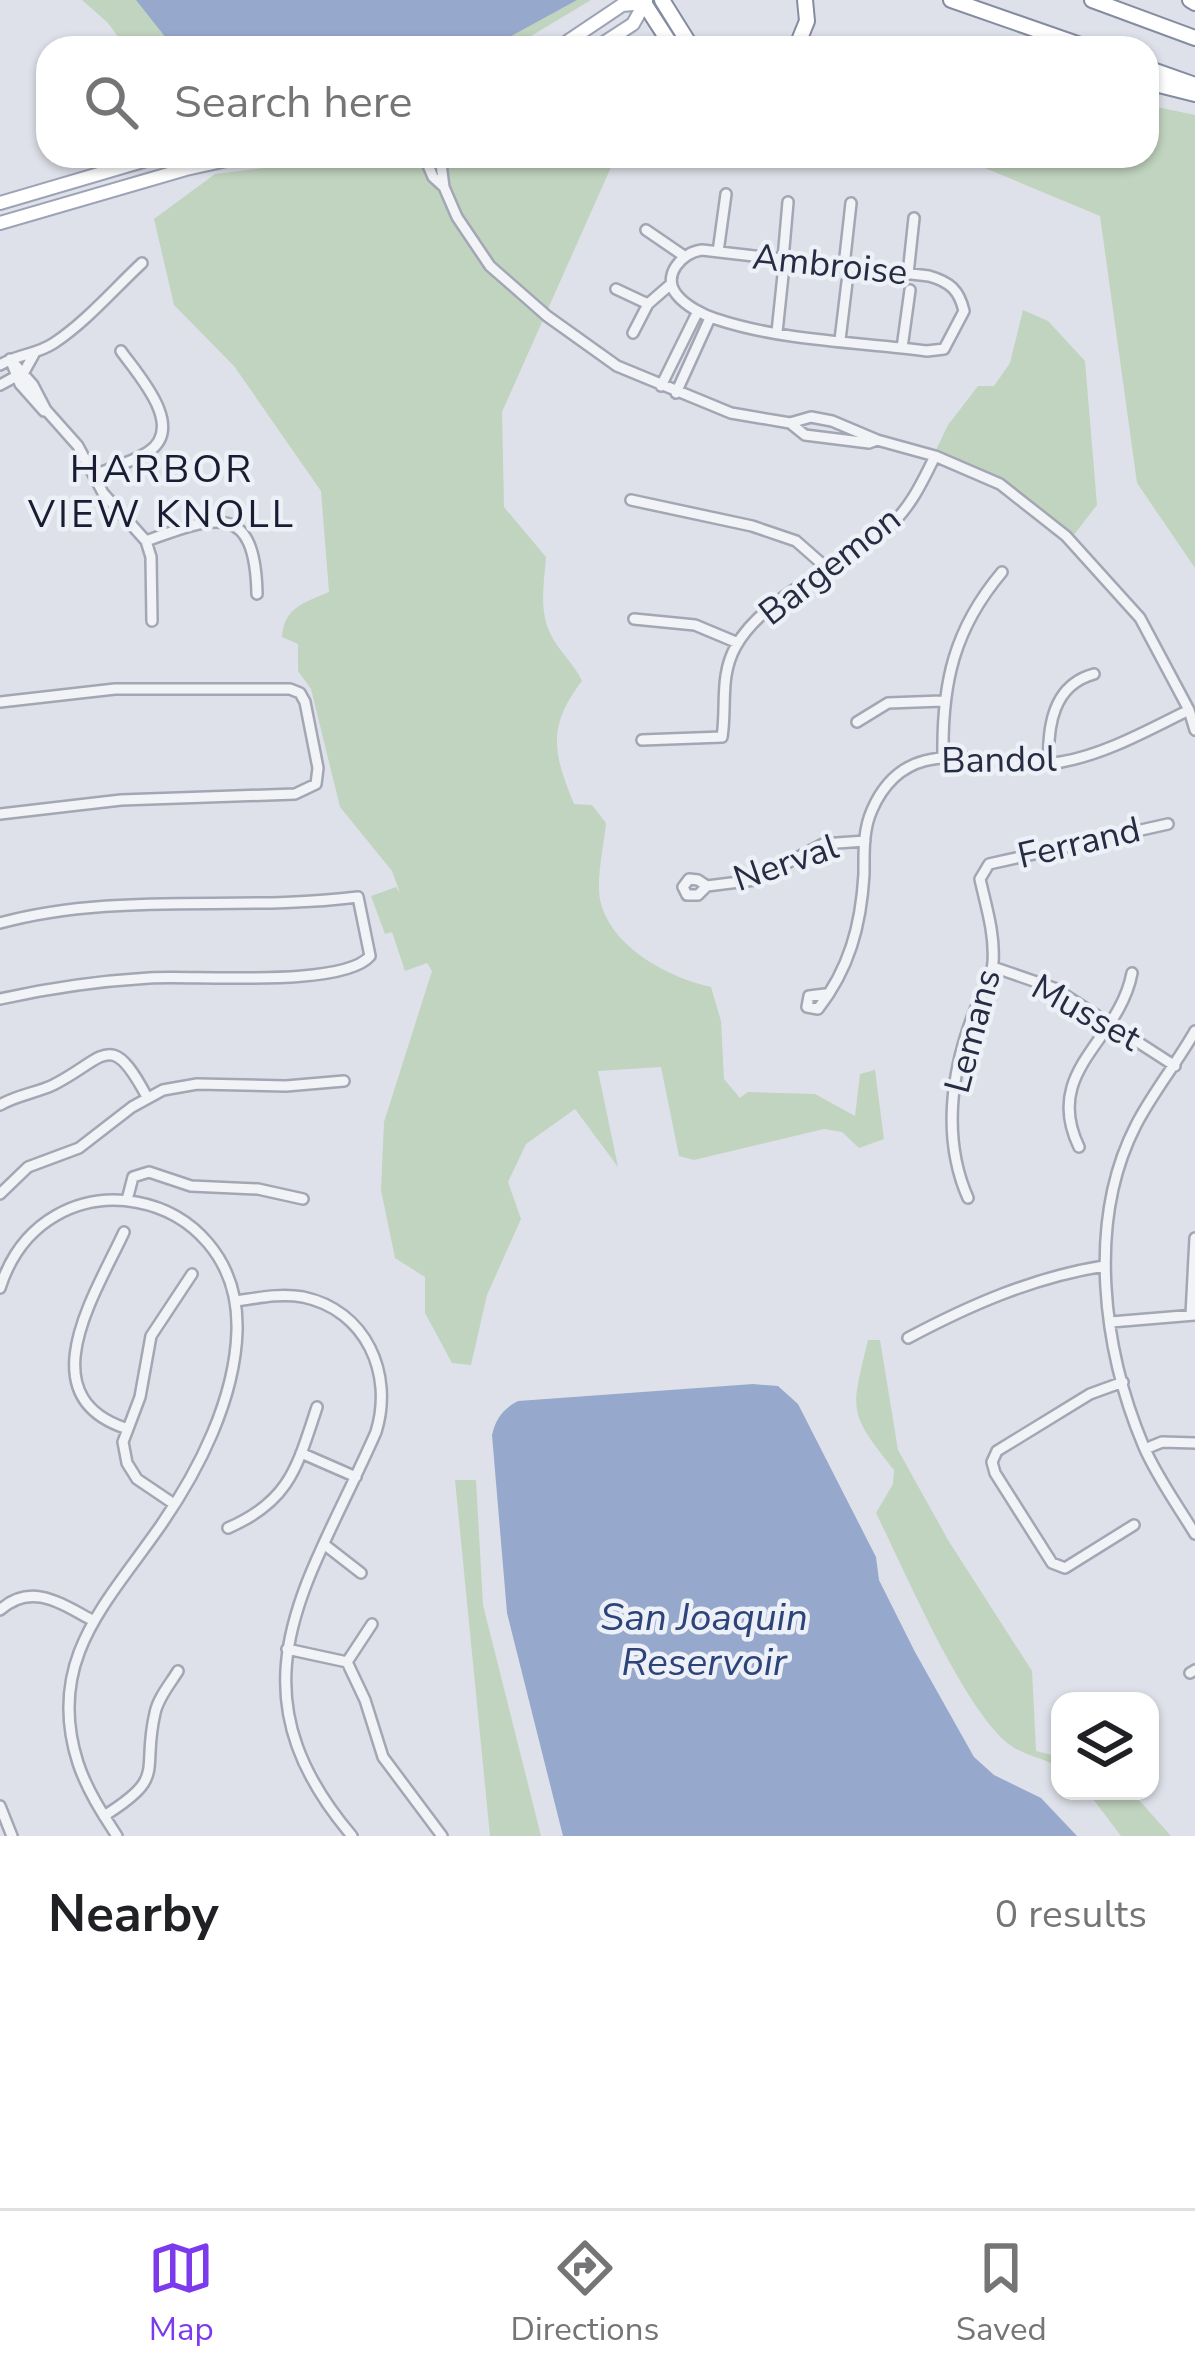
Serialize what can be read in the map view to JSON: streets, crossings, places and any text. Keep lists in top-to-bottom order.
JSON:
{
  "streets": {
    "street": [
      "Ambroise",
      "Bargemon",
      "Bandol",
      "Ferrand",
      "Nerval",
      "Musset",
      "Lemans"
    ]
  },
  "crossings": [
    ["Bandol", "Nerval"],
    ["Ferrand", "Lemans"],
    ["Musset", "Lemans"]
  ],
  "districts": ["HARBOR VIEW KNOLL"],
  "water": ["San Joaquin Reservoir"],
  "page": {
    "search": "Search here",
    "heading": ["Nearby", "0 results"],
    "nav": ["Map", "Directions", "Saved"]
  }
}
